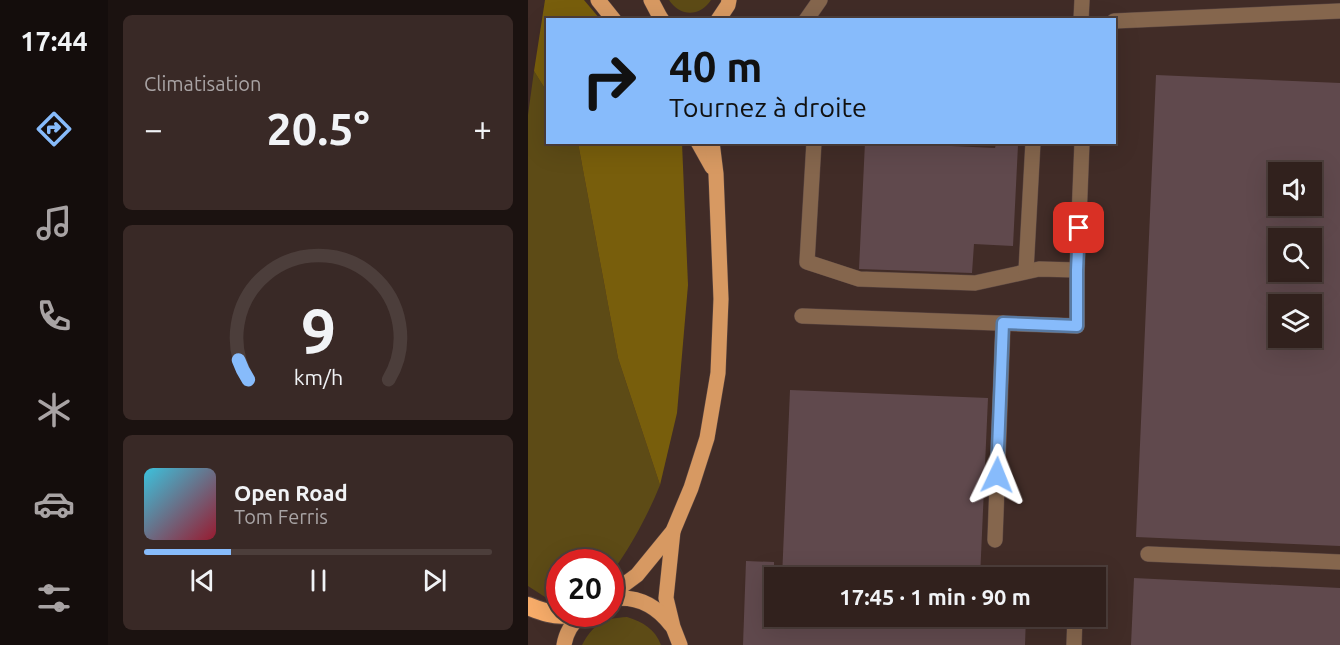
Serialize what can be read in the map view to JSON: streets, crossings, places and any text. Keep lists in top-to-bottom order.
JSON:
{
  "page": {
    "tabs": "17:44",
    "tile": "Climatisation",
    "turn": ["40 m", "Tournez à droite"],
    "heat": ["−", "20.5°", "+"],
    "song": ["Open Road", "Tom Ferris"],
    "limit": "20",
    "trip": "17:45 · 1 min · 90 m",
    "gauge": ["9", "km/h"]
  }
}
